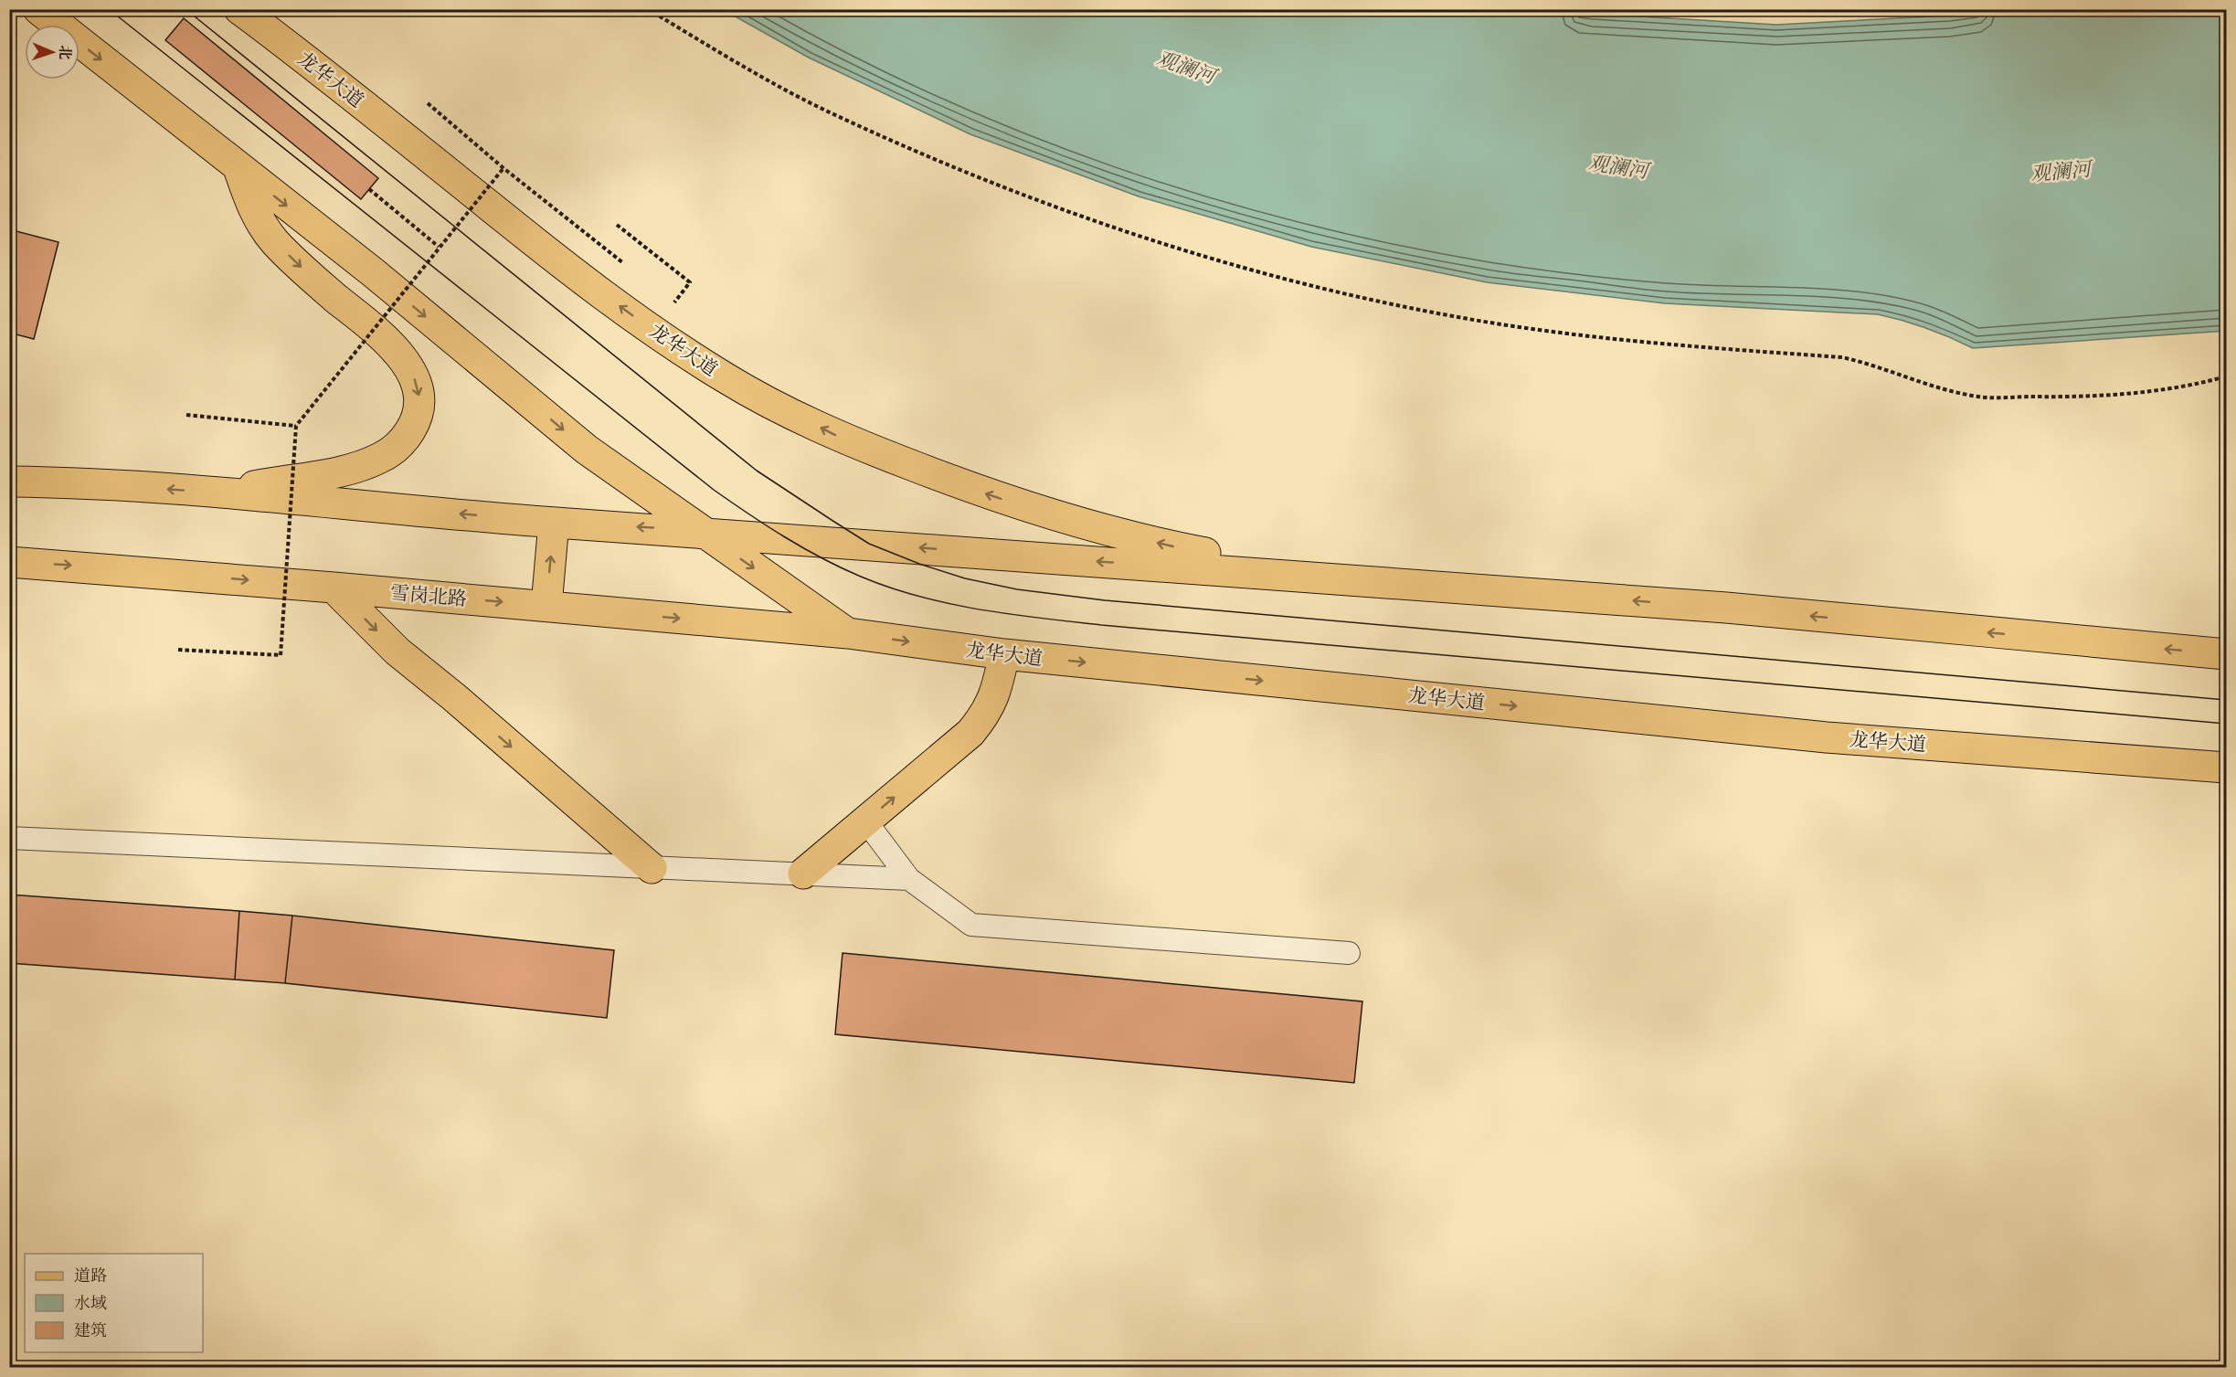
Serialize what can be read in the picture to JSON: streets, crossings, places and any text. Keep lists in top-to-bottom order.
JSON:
{
  "streets": {
    "main road": ["龙华大道", "雪岗北路"]
  },
  "crossings": [
    ["龙华大道", "雪岗北路"]
  ],
  "water": ["观澜河"],
  "legend": ["道路", "水域", "建筑"],
  "north": "right"
}
